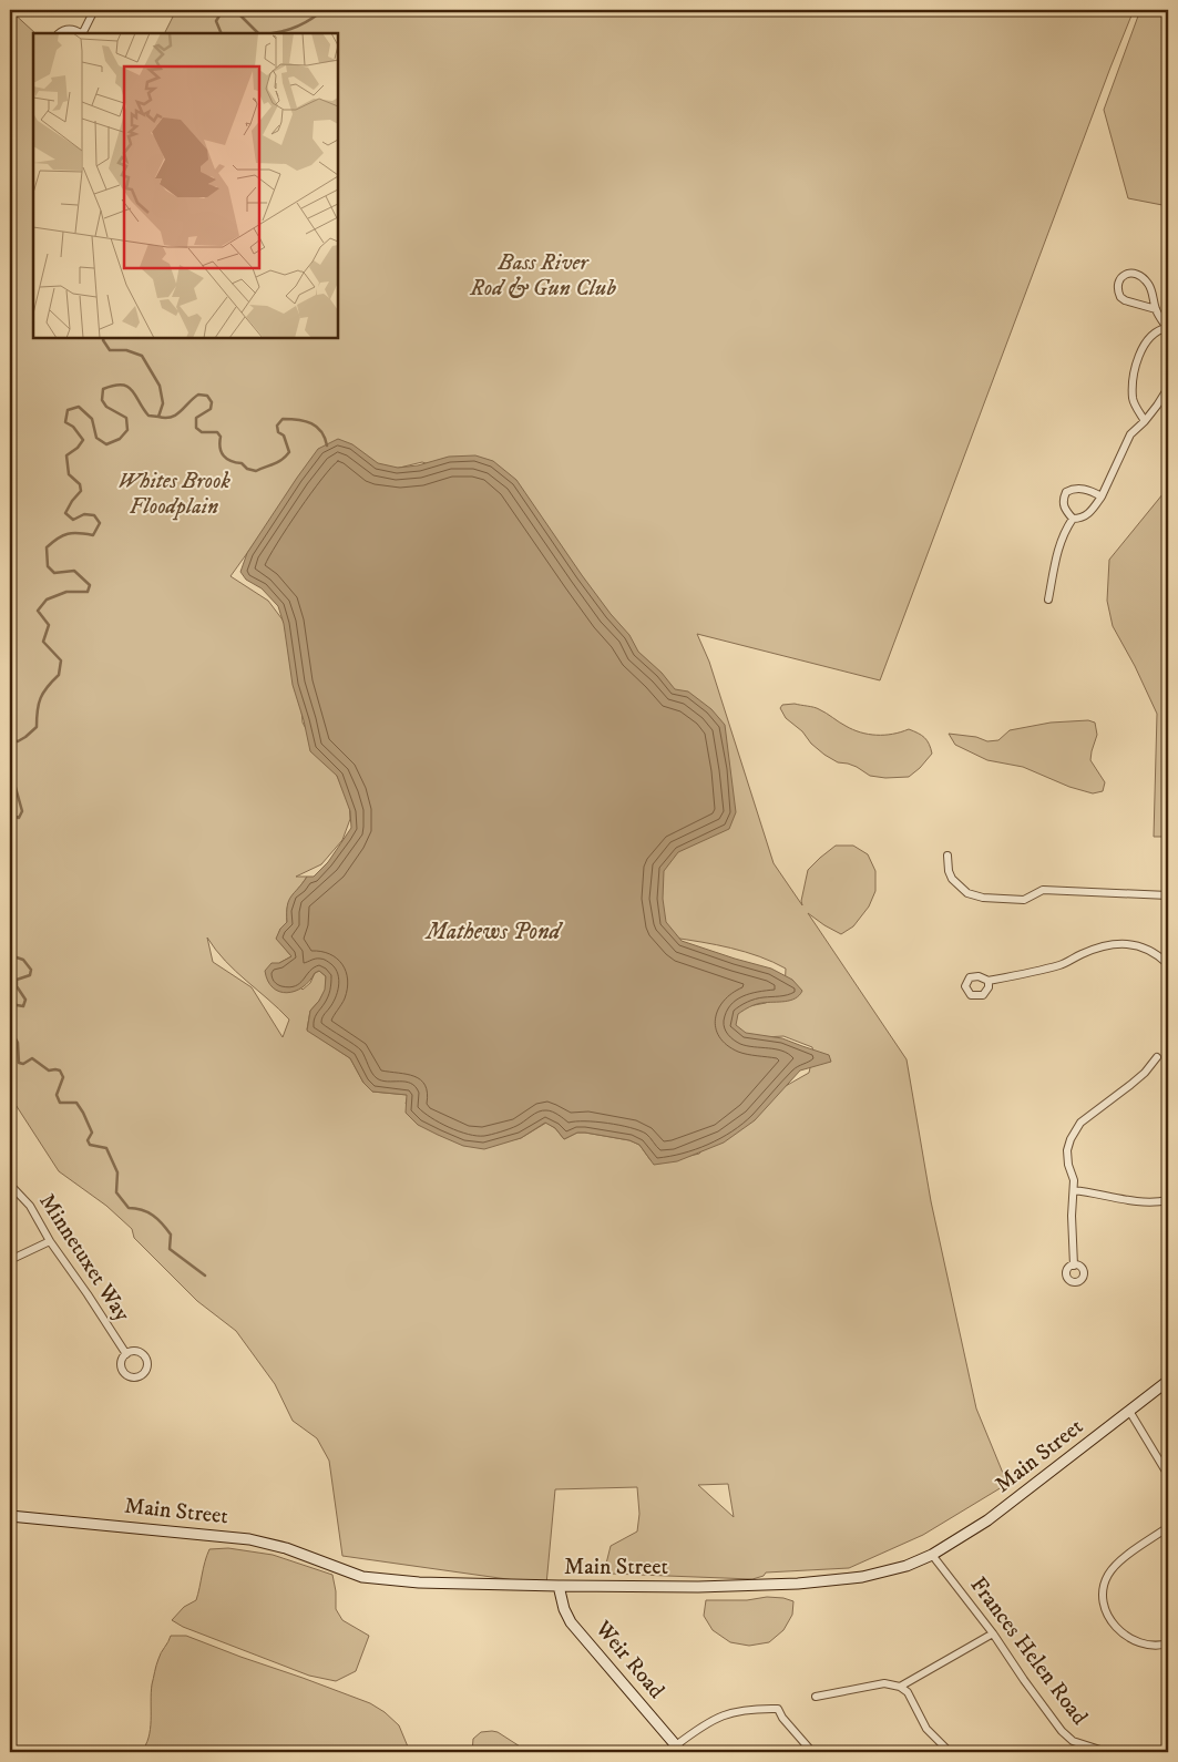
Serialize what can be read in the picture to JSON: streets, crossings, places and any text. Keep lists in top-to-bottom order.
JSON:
{
  "streets": {
    "main road": ["Main Street", "Weir Road"],
    "street": ["Minnetuxet Way", "Frances Helen Road"]
  },
  "crossings": [
    ["Main Street", "Frances Helen Road"],
    ["Main Street", "Weir Road"]
  ],
  "water": ["Mathews Pond"],
  "parks": ["Bass River Rod & Gun Club", "Whites Brook Floodplain"]
}
